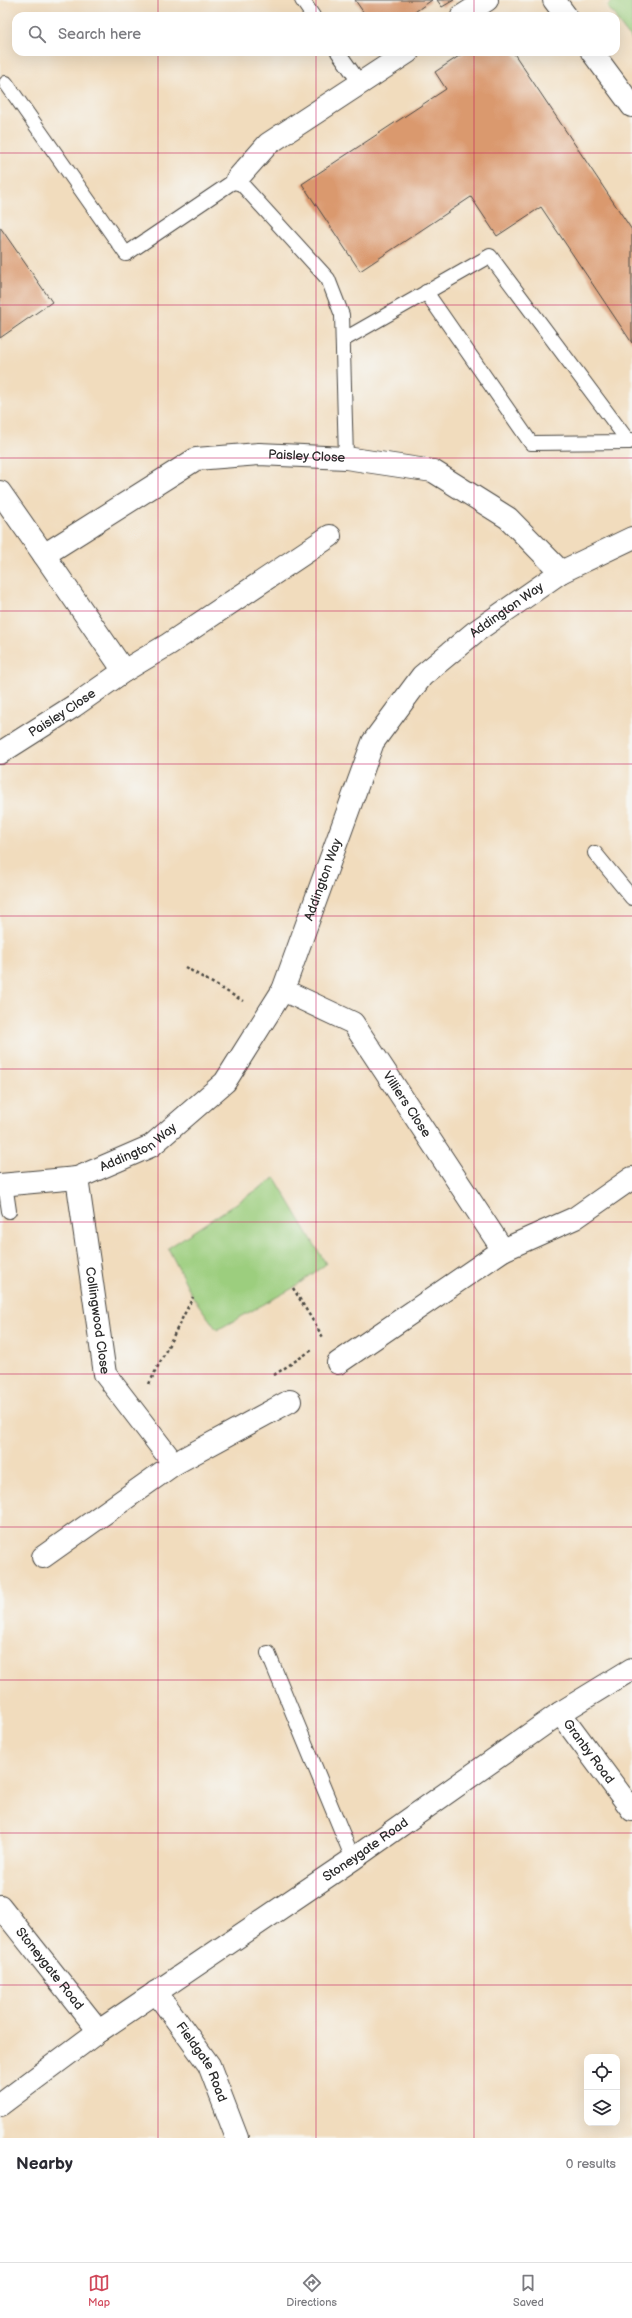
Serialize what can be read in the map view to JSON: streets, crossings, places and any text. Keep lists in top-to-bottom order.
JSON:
{
  "streets": {
    "street": [
      "Paisley Close",
      "Addington Way",
      "Villiers Close",
      "Collingwood Close",
      "Granby Road",
      "Stoneygate Road",
      "Fieldgate Road"
    ]
  },
  "crossings": [
    ["Paisley Close", "Addington Way"],
    ["Addington Way", "Villiers Close"],
    ["Addington Way", "Collingwood Close"],
    ["Granby Road", "Stoneygate Road"],
    ["Stoneygate Road", "Fieldgate Road"]
  ],
  "page": {
    "search": "Search here",
    "heading": ["Nearby", "0 results"],
    "nav": ["Map", "Directions", "Saved"]
  }
}
